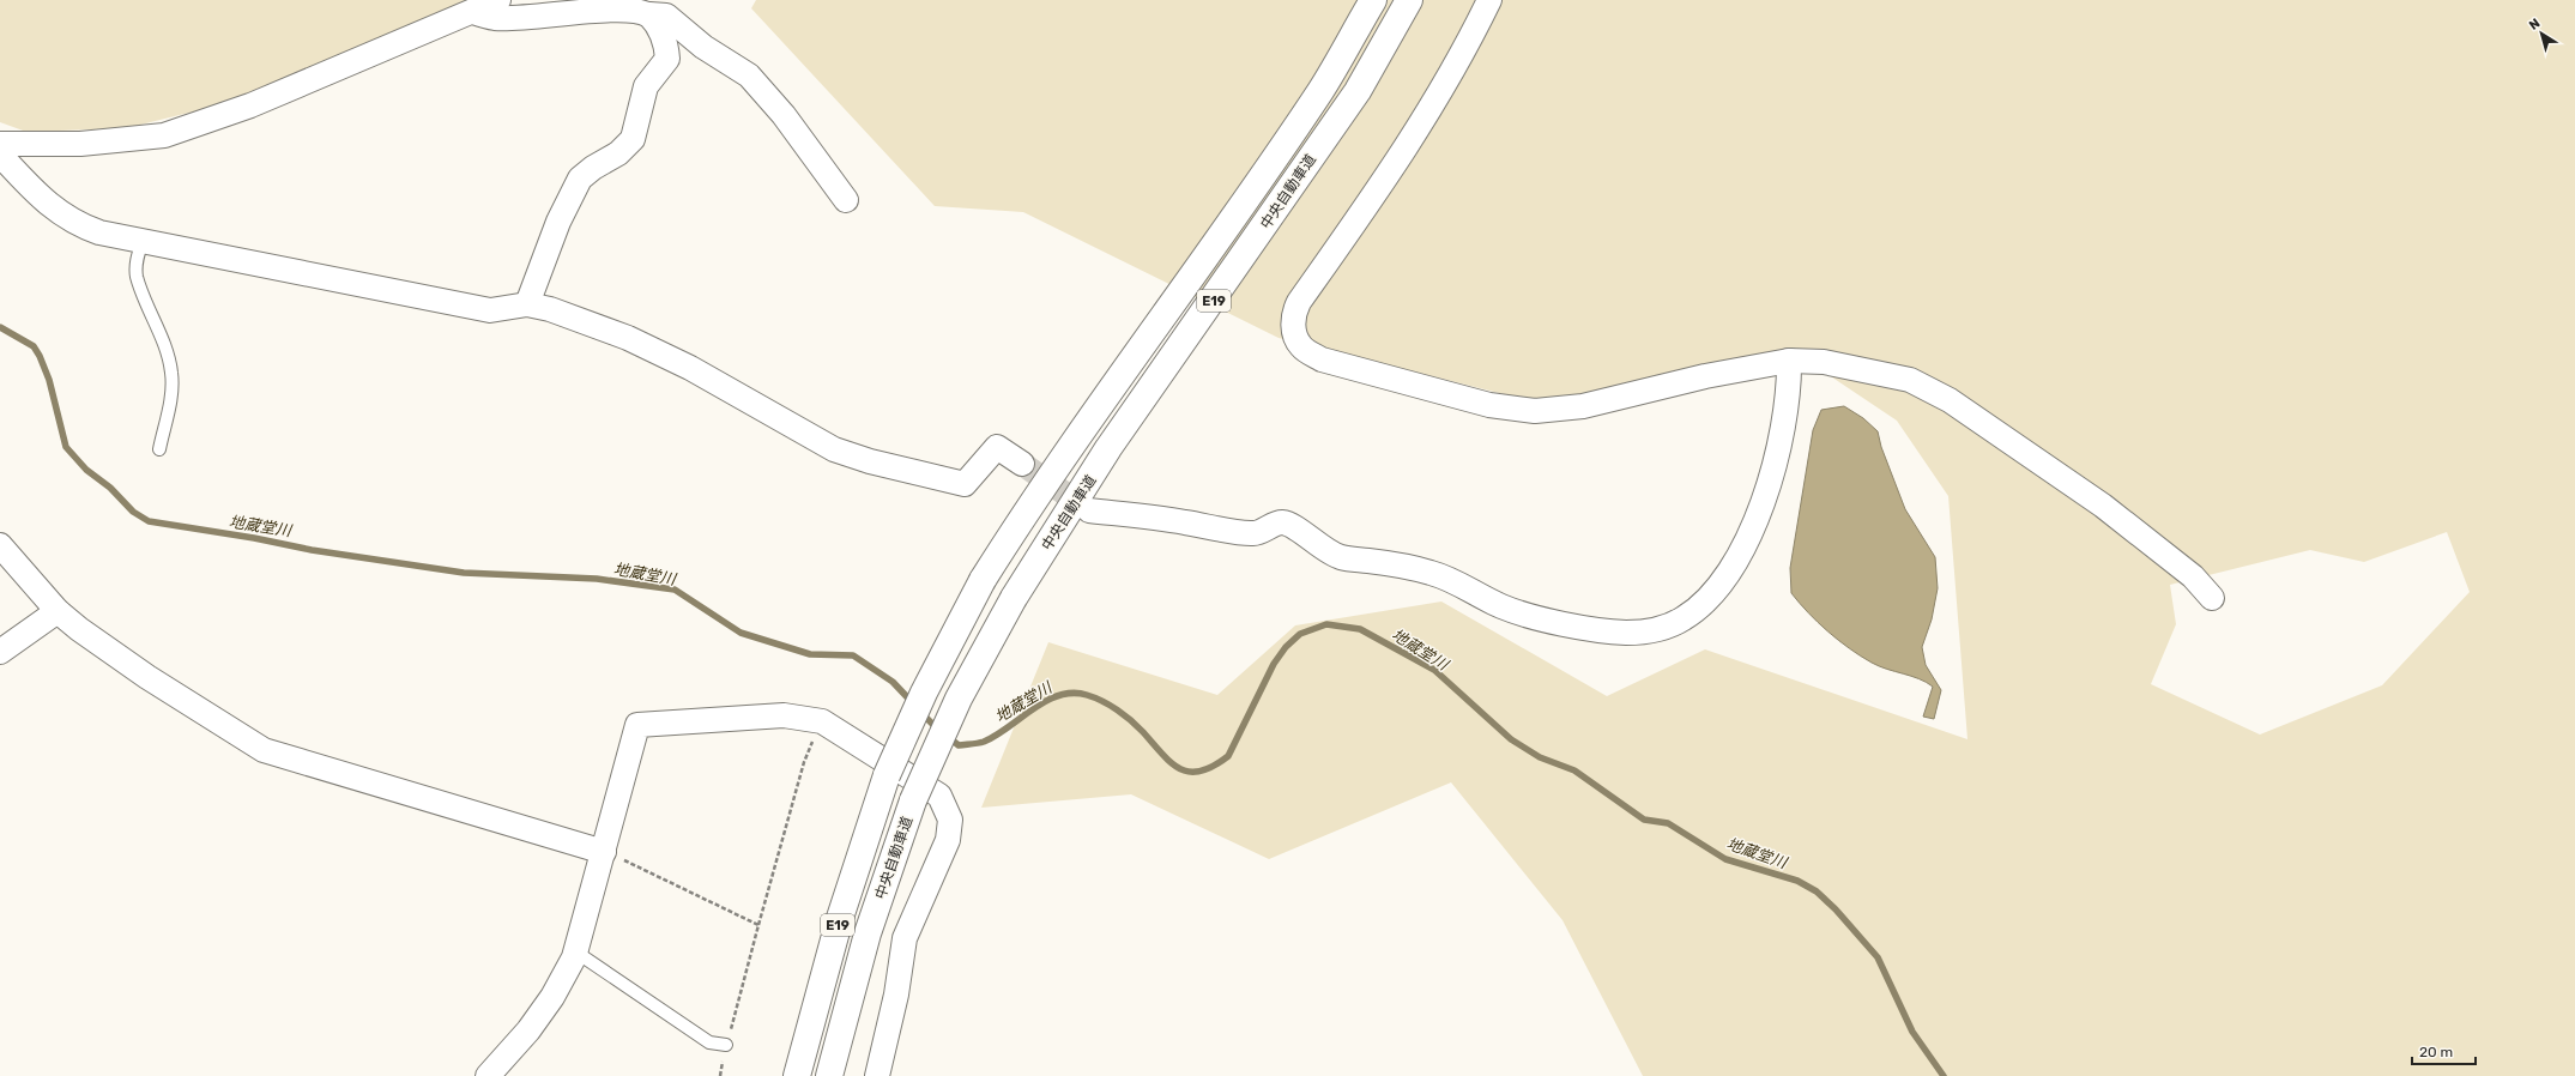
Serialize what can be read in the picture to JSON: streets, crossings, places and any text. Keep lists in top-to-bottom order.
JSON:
{
  "streets": {
    "highway": ["中央自動車道", "E19"]
  },
  "water": ["地蔵堂川"],
  "scale_bar": "20 m",
  "north": "top left"
}
